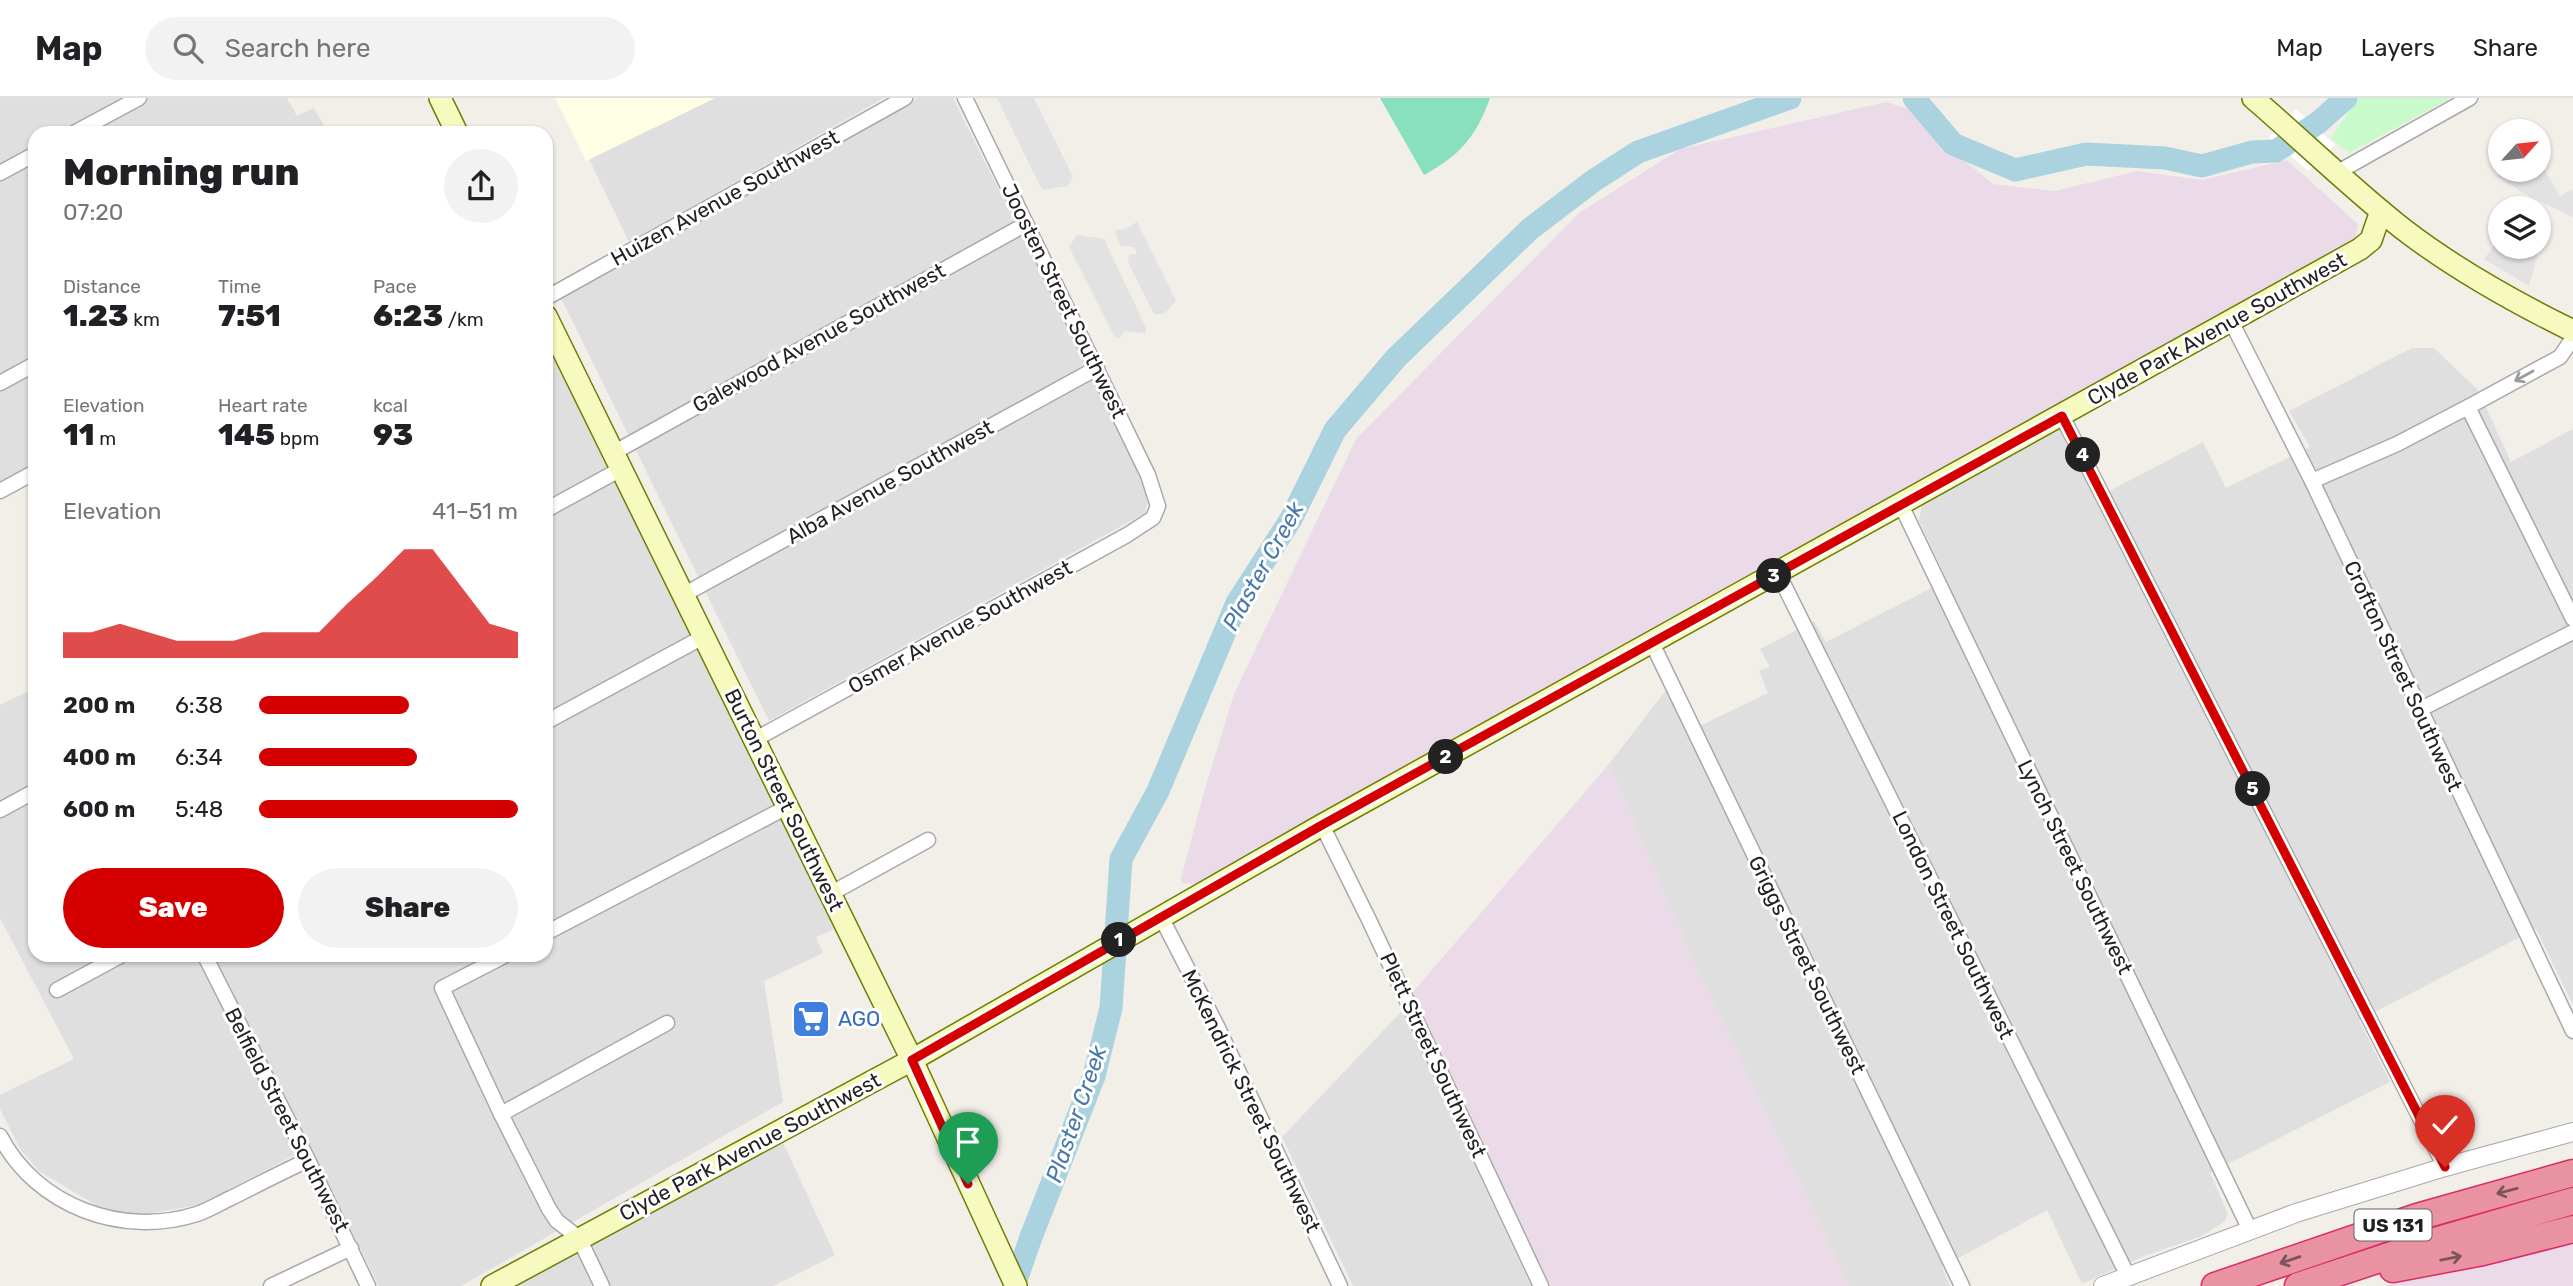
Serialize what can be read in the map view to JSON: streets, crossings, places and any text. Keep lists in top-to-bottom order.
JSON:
{
  "streets": {
    "highway": ["US 131"],
    "main road": ["Clyde Park Avenue Southwest", "Burton Street Southwest"],
    "street": [
      "Huizen Avenue Southwest",
      "Joosten Street Southwest",
      "Galewood Avenue Southwest",
      "Alba Avenue Southwest",
      "Osmer Avenue Southwest",
      "Crofton Street Southwest",
      "Lynch Street Southwest",
      "London Street Southwest",
      "Griggs Street Southwest",
      "Plett Street Southwest",
      "McKendrick Street Southwest",
      "Belfield Street Southwest"
    ]
  },
  "crossings": [
    ["Joosten Street Southwest", "Galewood Avenue Southwest"],
    ["Joosten Street Southwest", "Alba Avenue Southwest"],
    ["Joosten Street Southwest", "Osmer Avenue Southwest"],
    ["Clyde Park Avenue Southwest", "Crofton Street Southwest"],
    ["Clyde Park Avenue Southwest", "Burton Street Southwest"],
    ["Clyde Park Avenue Southwest", "Lynch Street Southwest"],
    ["Clyde Park Avenue Southwest", "London Street Southwest"],
    ["Clyde Park Avenue Southwest", "Griggs Street Southwest"],
    ["Clyde Park Avenue Southwest", "Plett Street Southwest"],
    ["Clyde Park Avenue Southwest", "McKendrick Street Southwest"],
    ["Galewood Avenue Southwest", "Burton Street Southwest"],
    ["Alba Avenue Southwest", "Burton Street Southwest"],
    ["Osmer Avenue Southwest", "Burton Street Southwest"]
  ],
  "water": ["Plaster Creek"],
  "places": {
    "supermarket": ["AGO"]
  },
  "north": "top right",
  "page": {
    "header": "Map",
    "search": "Search here",
    "nav": ["Map", "Layers", "Share"],
    "heading": ["Morning run", "07:20"],
    "stats": [
      ["Distance", "1.23 km"],
      ["Time", "7:51"],
      ["Pace", "6:23 /km"],
      ["Elevation", "11 m"],
      ["Heart rate", "145 bpm"],
      ["kcal", "93"]
    ],
    "pins": [
      "4",
      "3",
      "2",
      "5",
      "1"
    ],
    "chart": ["Elevation", "41–51 m"],
    "list": [
      {
        "name": "200 m",
        "note": "6:38"
      },
      {
        "name": "400 m",
        "note": "6:34"
      },
      {
        "name": "600 m",
        "note": "5:48"
      }
    ],
    "buttons": ["Save", "Share"]
  }
}
